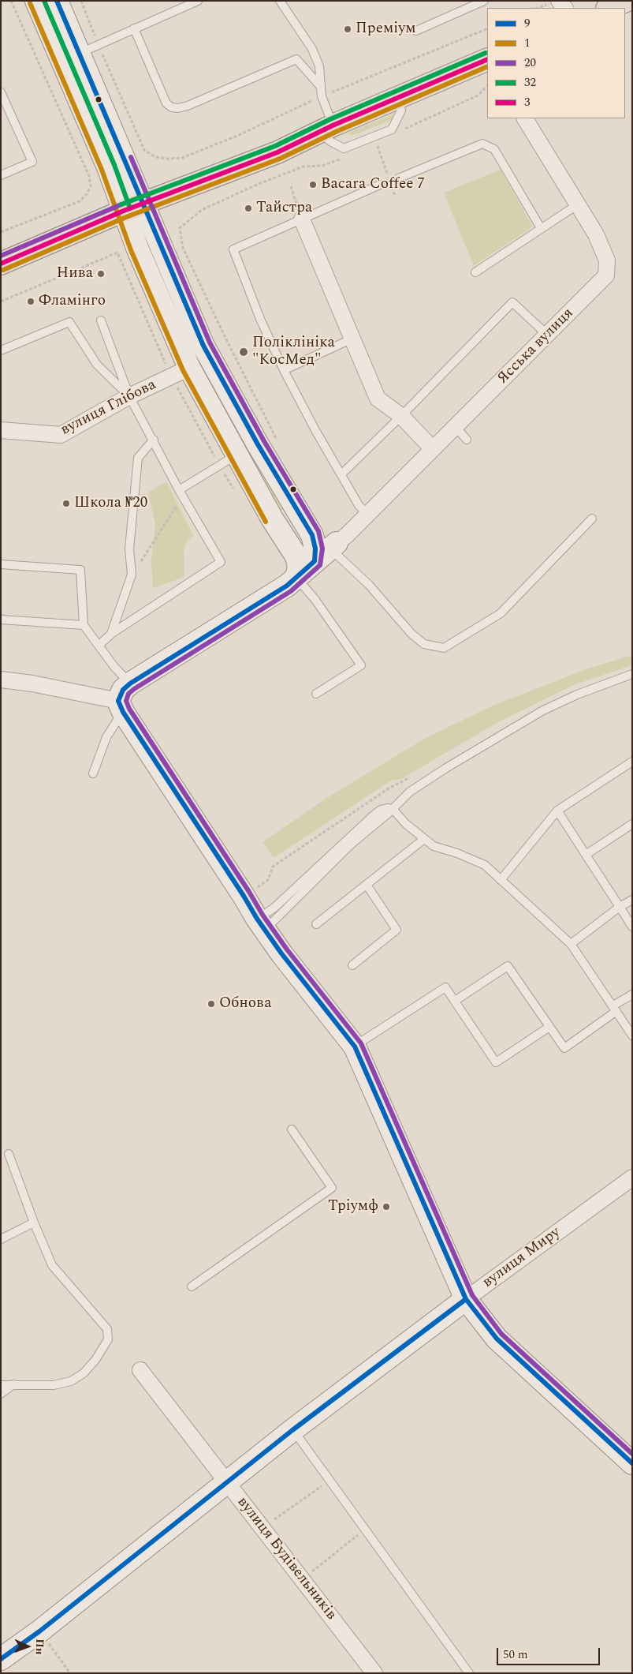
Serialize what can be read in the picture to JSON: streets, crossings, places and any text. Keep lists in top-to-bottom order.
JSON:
{
  "streets": {
    "main road": ["Ясська вулиця", "вулиця Миру"],
    "street": ["вулиця Глібова", "вулиця Будівельників"]
  },
  "crossings": [
    ["вулиця Миру", "вулиця Будівельників"]
  ],
  "places": [
    "Преміум",
    "Bacara Coffee 7",
    "Тайстра",
    "Нива",
    "Фламінго",
    "Поліклініка \"КосМед\"",
    "Школа №20",
    "Обнова",
    "Тріумф"
  ],
  "lines": [
    "transit line 9",
    "transit line 32",
    "transit line 1",
    "transit line 3",
    "transit line 20"
  ],
  "legend": [
    "9",
    "1",
    "20",
    "32",
    "3"
  ],
  "scale_bar": "50 m",
  "north": "right"
}
